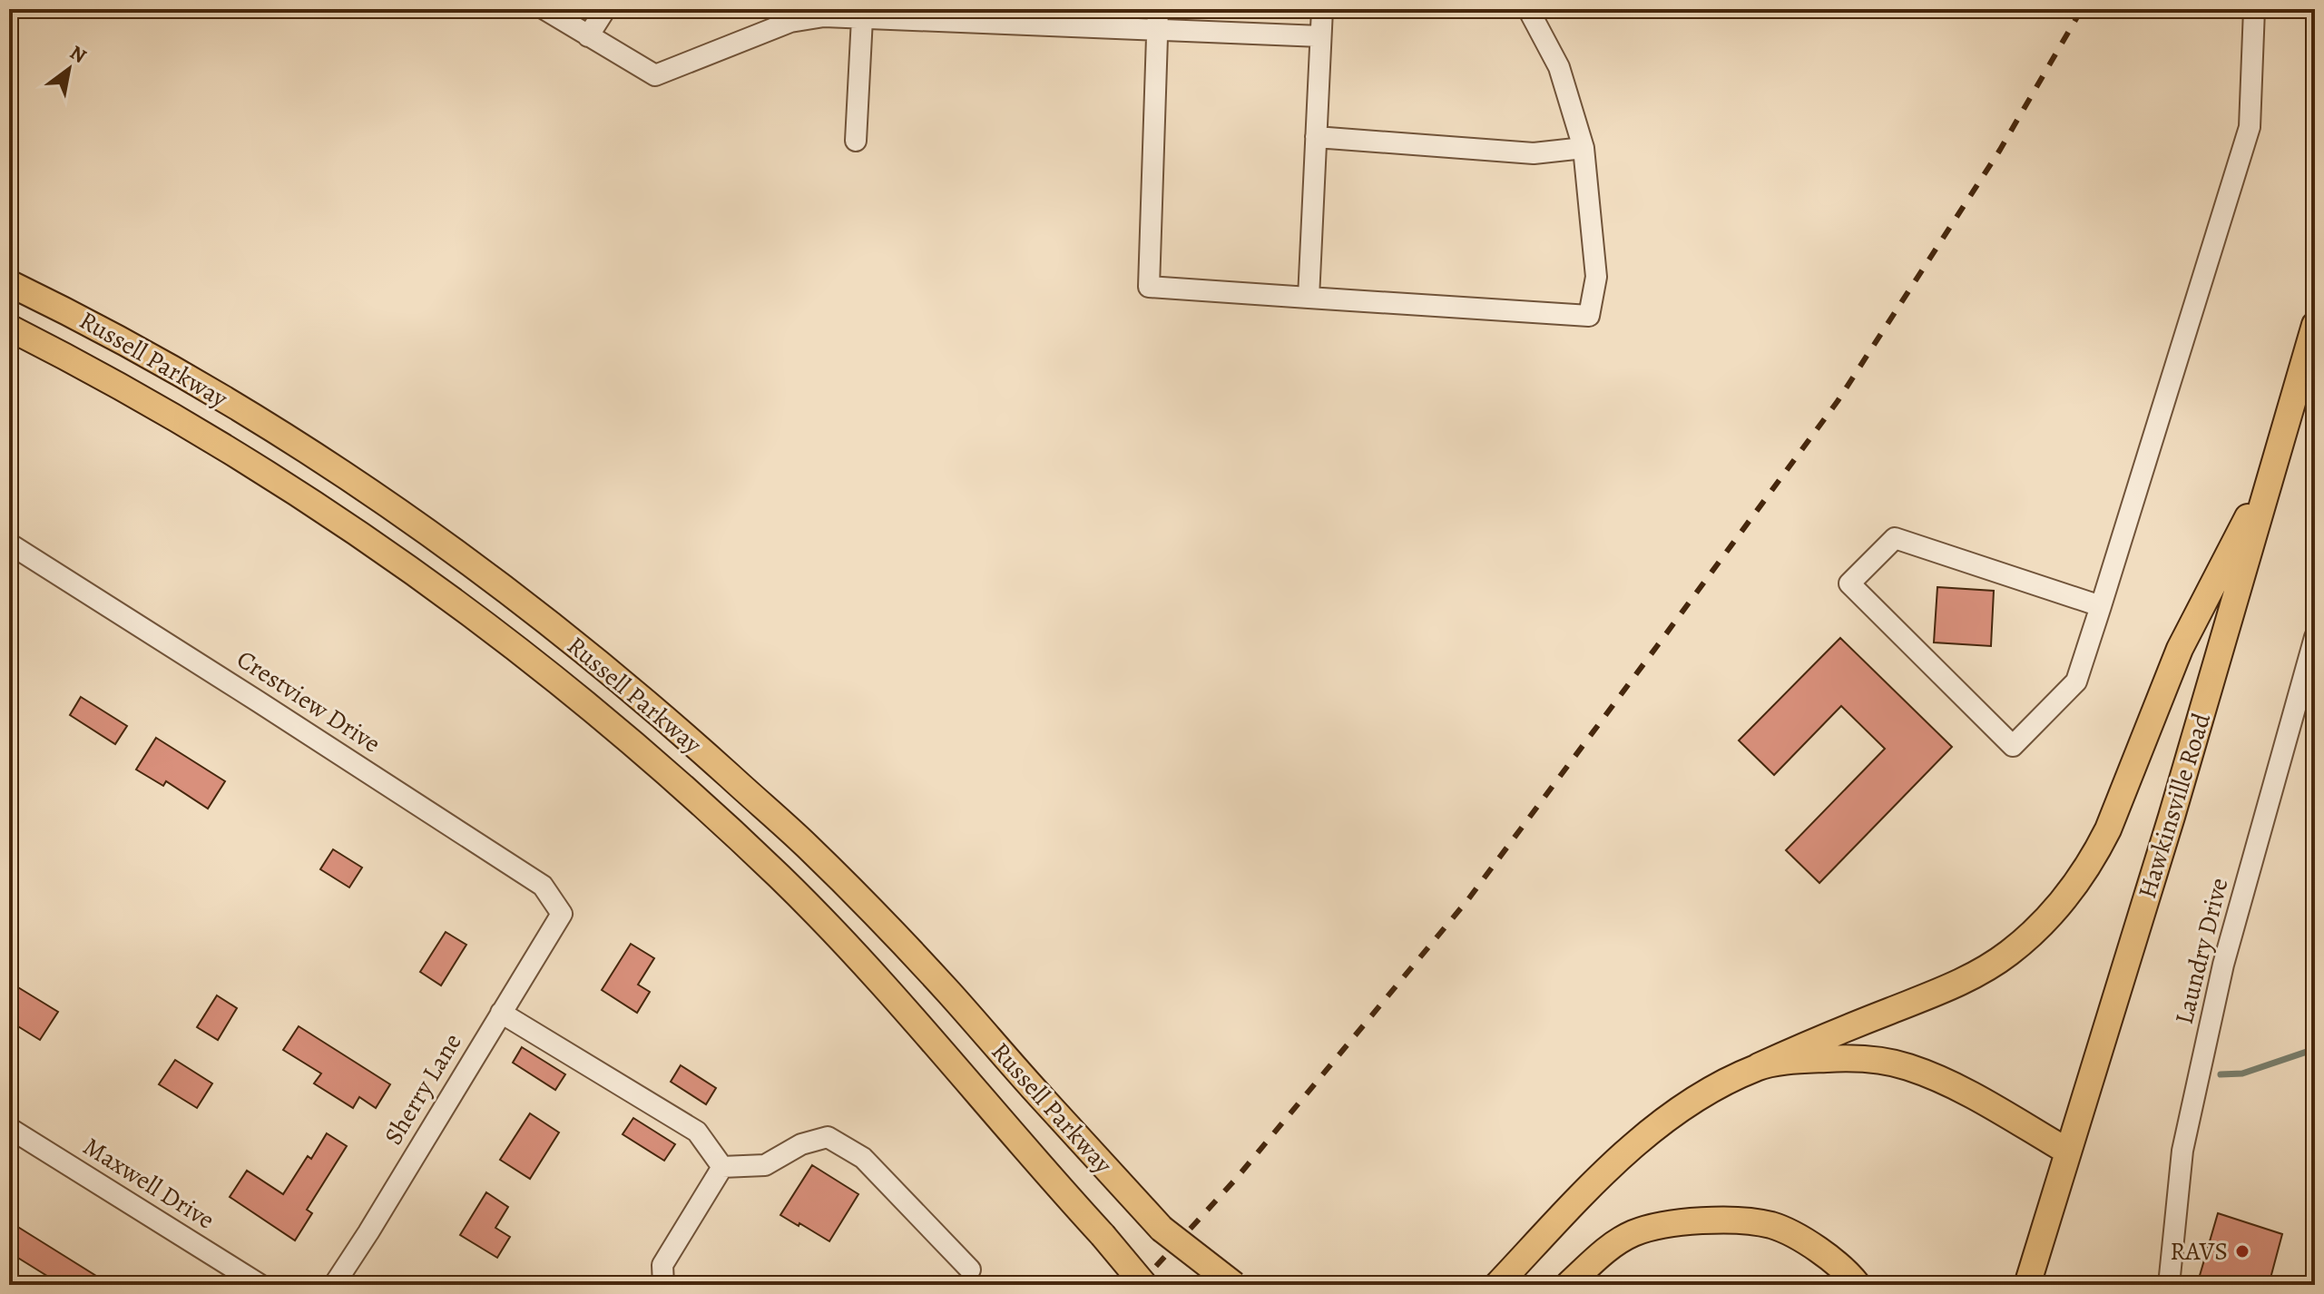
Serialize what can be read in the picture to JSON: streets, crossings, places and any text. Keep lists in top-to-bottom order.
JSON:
{
  "streets": {
    "main road": ["Russell Parkway", "Hawkinsville Road"],
    "street": [
      "Crestview Drive",
      "Laundry Drive",
      "Sherry Lane",
      "Maxwell Drive"
    ]
  },
  "crossings": [
    ["Crestview Drive", "Sherry Lane"]
  ],
  "places": ["RAVS"],
  "north": "top right"
}
